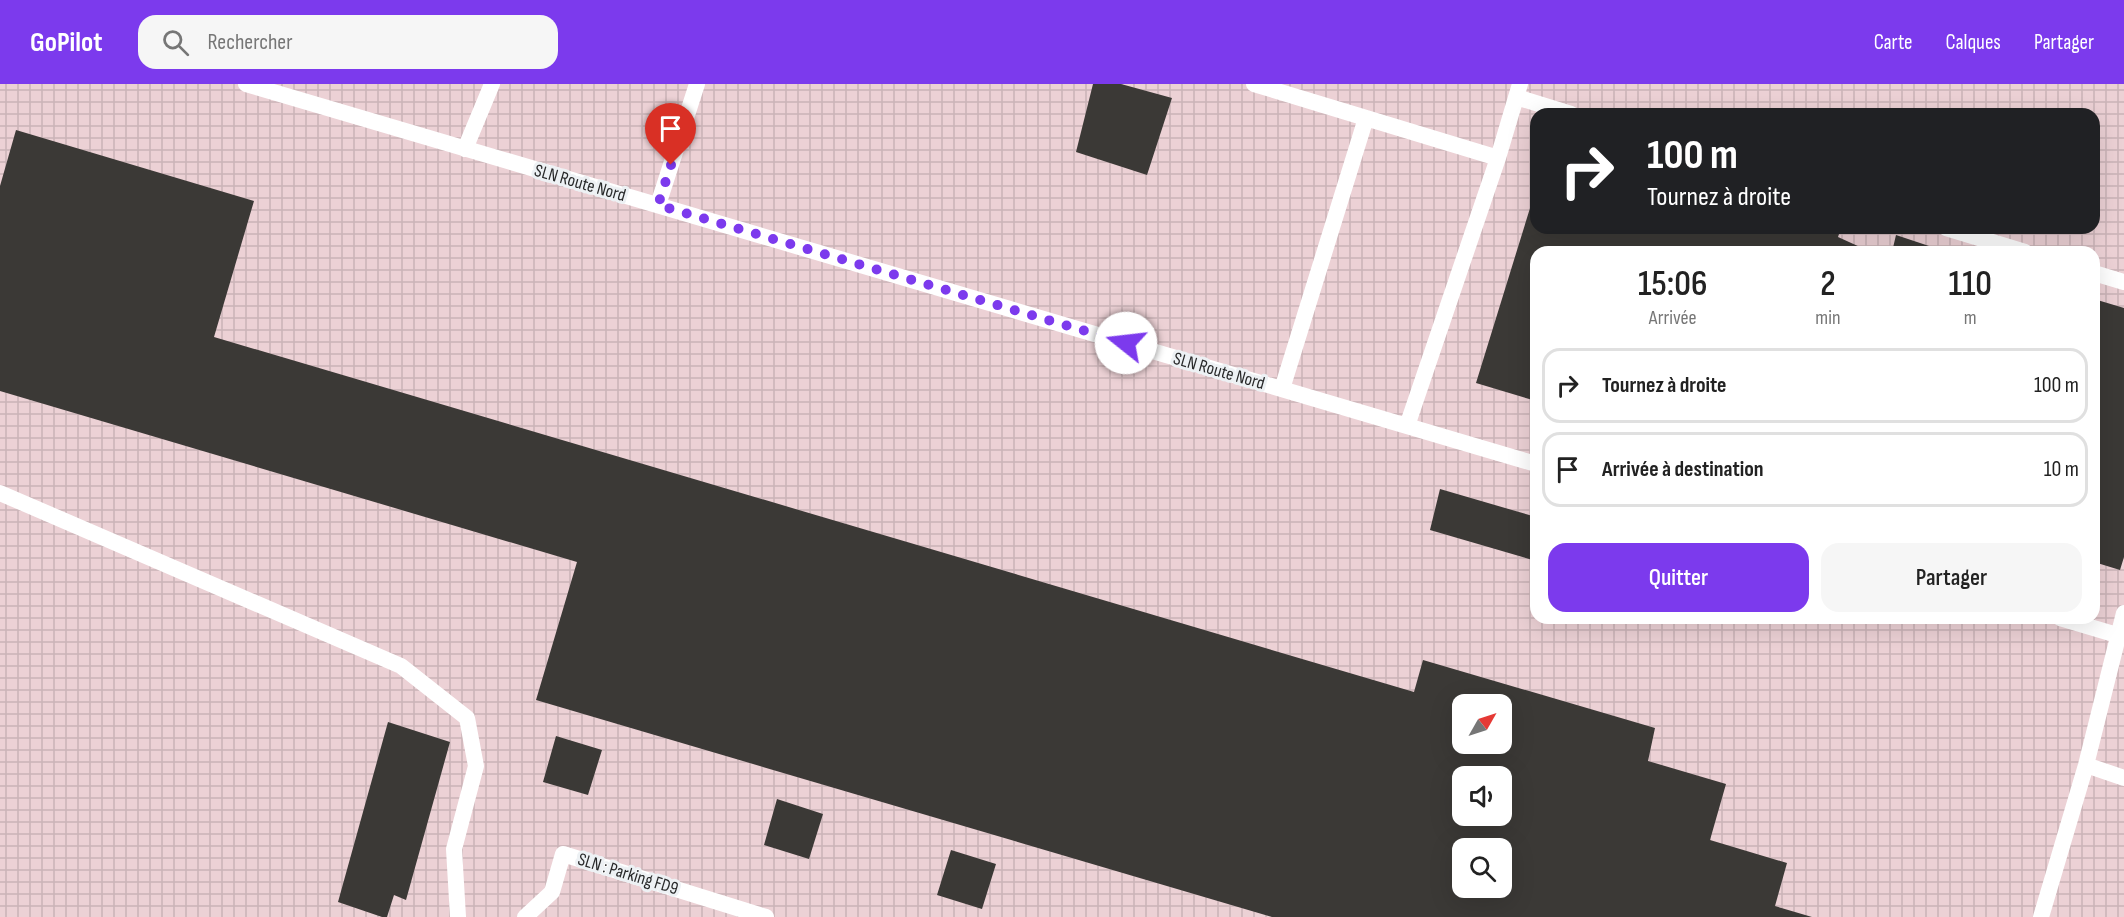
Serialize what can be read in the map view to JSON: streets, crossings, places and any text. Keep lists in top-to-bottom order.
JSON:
{
  "streets": {
    "lane": ["SLN Route Nord", "SLN : Parking FD9"]
  },
  "north": "top right",
  "page": {
    "header": "GoPilot",
    "search": "Rechercher",
    "nav": ["Carte", "Calques", "Partager"],
    "turn": ["100 m", "Tournez à droite"],
    "eta": [
      "15:06",
      "Arrivée",
      "2",
      "min",
      "110",
      "m"
    ],
    "list": [
      {
        "name": "Tournez à droite",
        "value": "100 m"
      },
      {
        "name": "Arrivée à destination",
        "value": "10 m"
      }
    ],
    "buttons": ["Quitter", "Partager"]
  }
}
